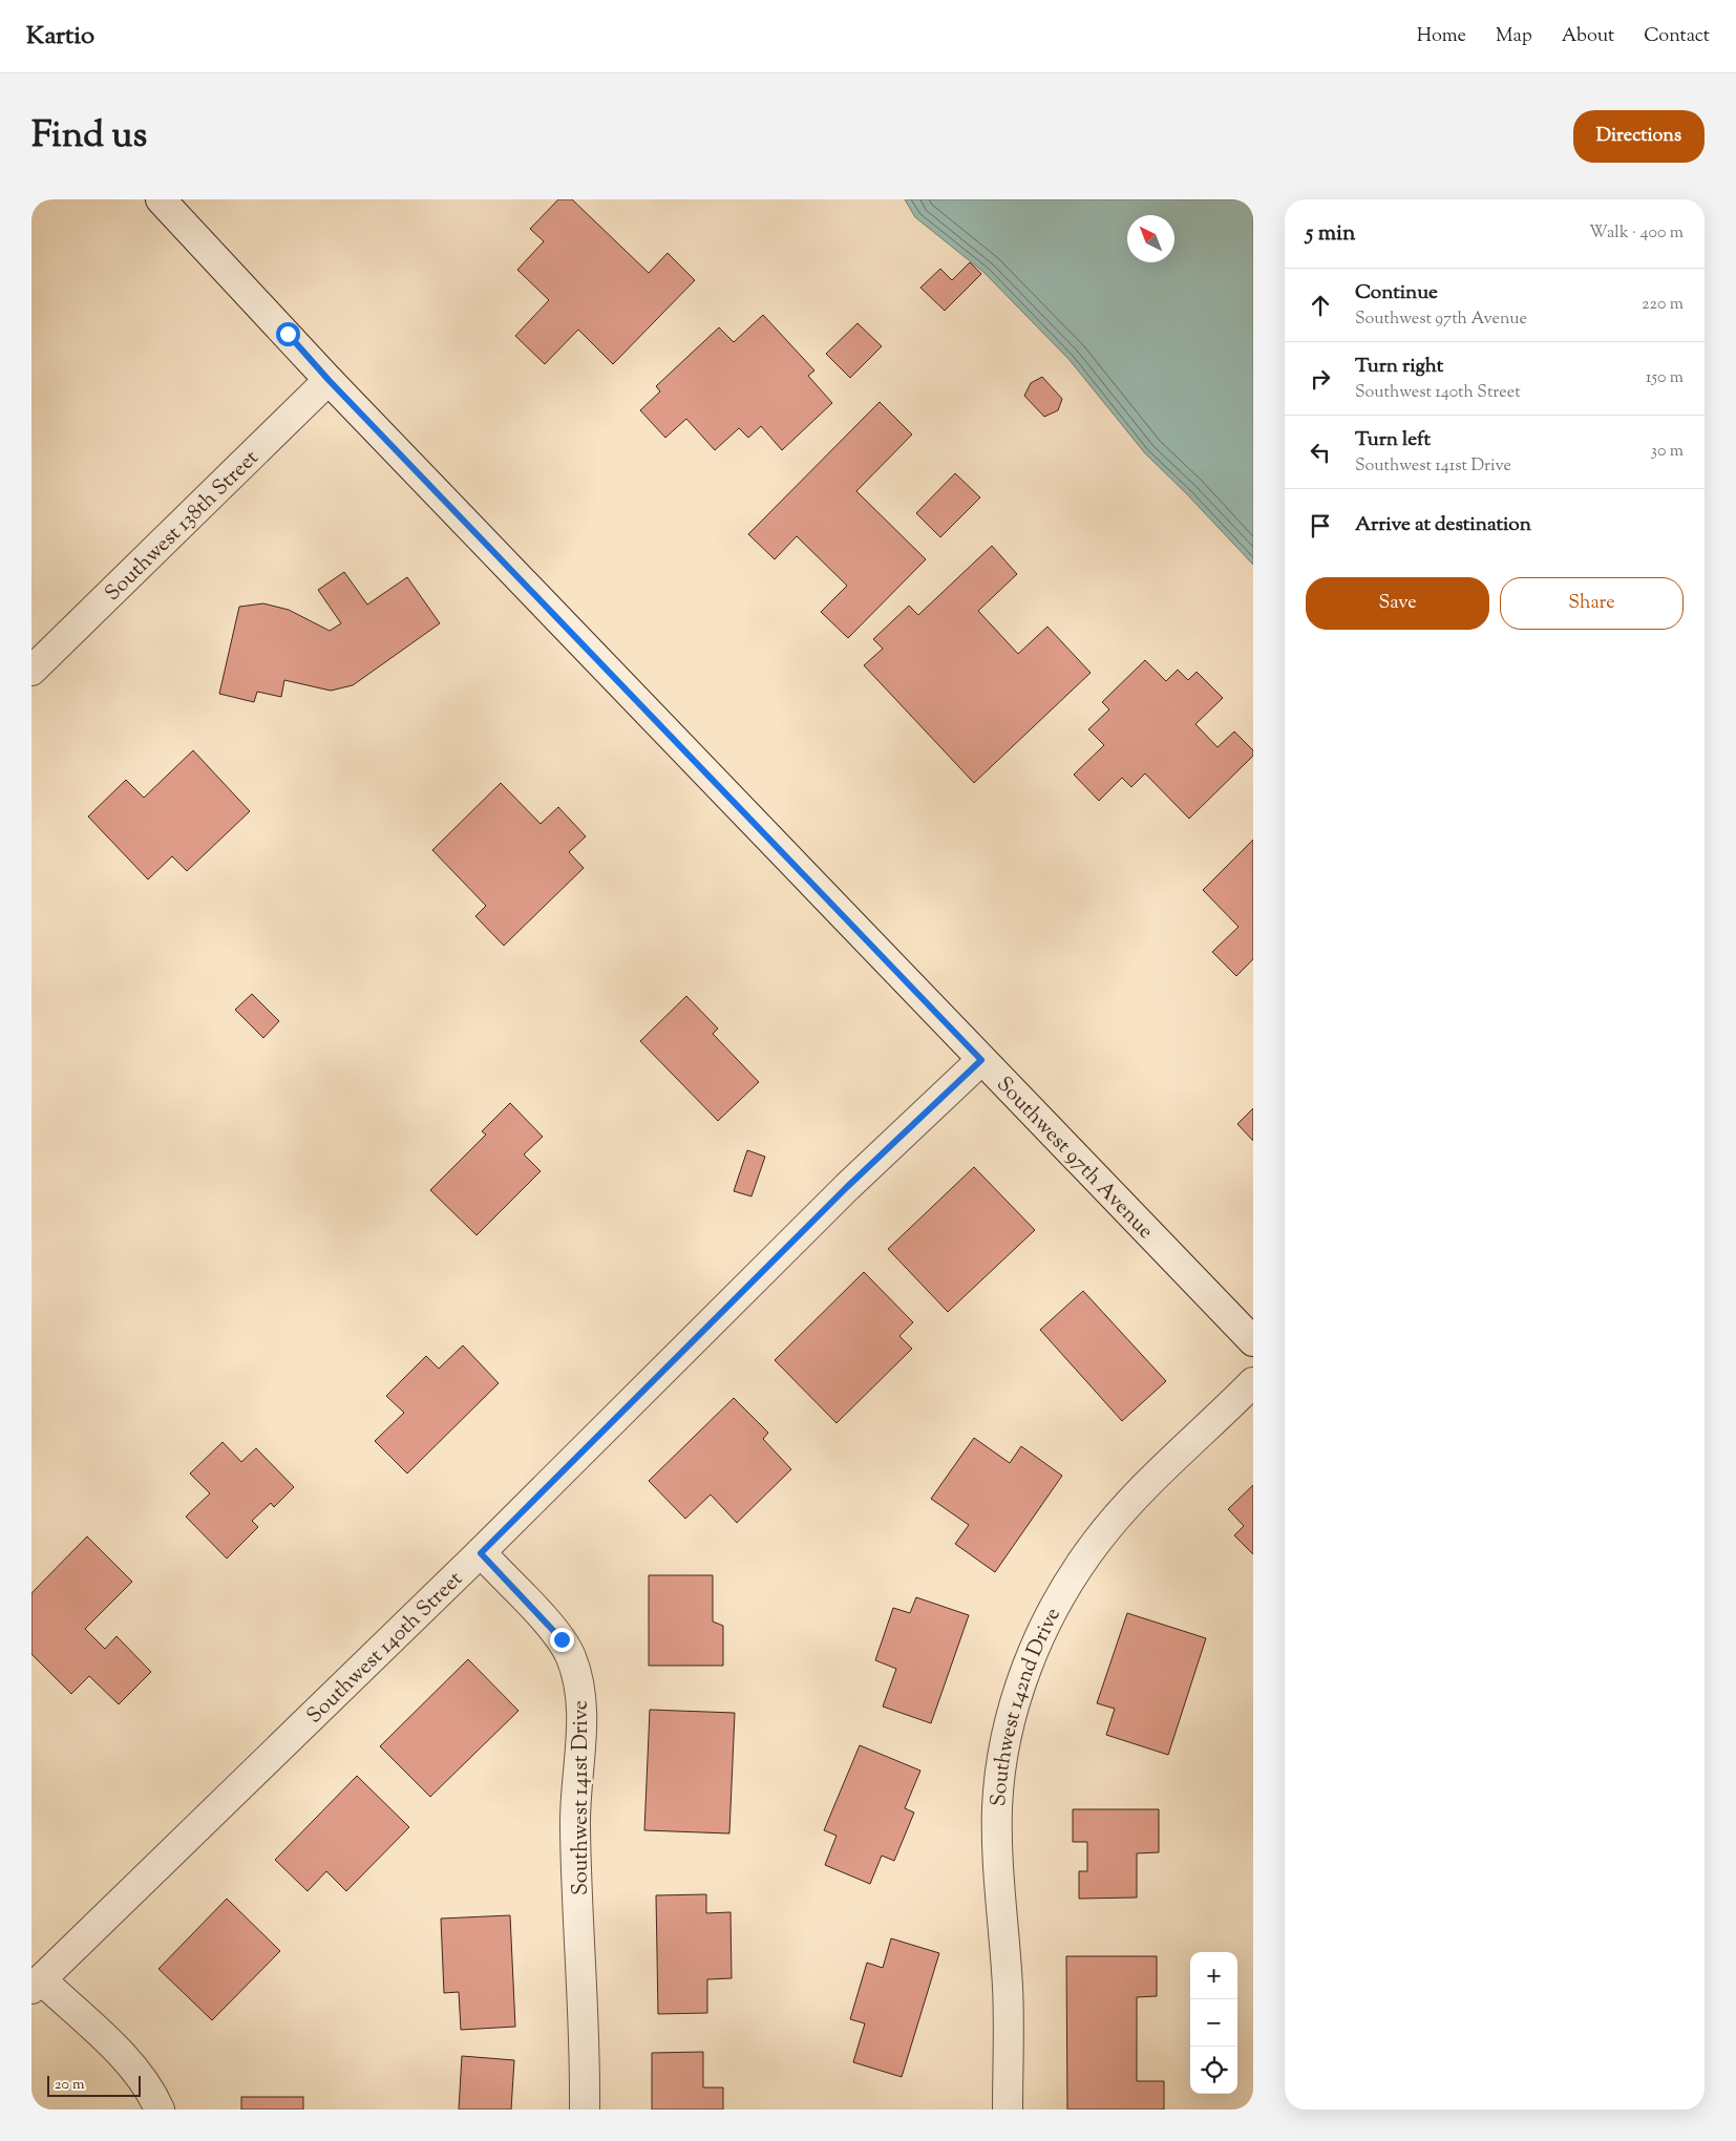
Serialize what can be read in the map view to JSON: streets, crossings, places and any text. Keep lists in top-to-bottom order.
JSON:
{
  "streets": {
    "street": [
      "Southwest 138th Street",
      "Southwest 97th Avenue",
      "Southwest 140th Street",
      "Southwest 142nd Drive",
      "Southwest 141st Drive"
    ]
  },
  "crossings": [
    ["Southwest 138th Street", "Southwest 97th Avenue"],
    ["Southwest 97th Avenue", "Southwest 140th Street"],
    ["Southwest 140th Street", "Southwest 141st Drive"]
  ],
  "scale_bar": "20 m",
  "north": "top left",
  "page": {
    "header": "Kartio",
    "nav": [
      "Home",
      "Map",
      "About",
      "Contact"
    ],
    "title": "Find us",
    "buttons": [
      "Directions",
      ["Save", "Share"]
    ],
    "heading": ["5 min", "Walk · 400 m"],
    "list": [
      ["Continue", "Southwest 97th Avenue", "220 m"],
      ["Turn right", "Southwest 140th Street", "150 m"],
      ["Turn left", "Southwest 141st Drive", "30 m"],
      "Arrive at destination"
    ],
    "map_buttons": ["+", "−"],
    "scale": "20 m"
  }
}
